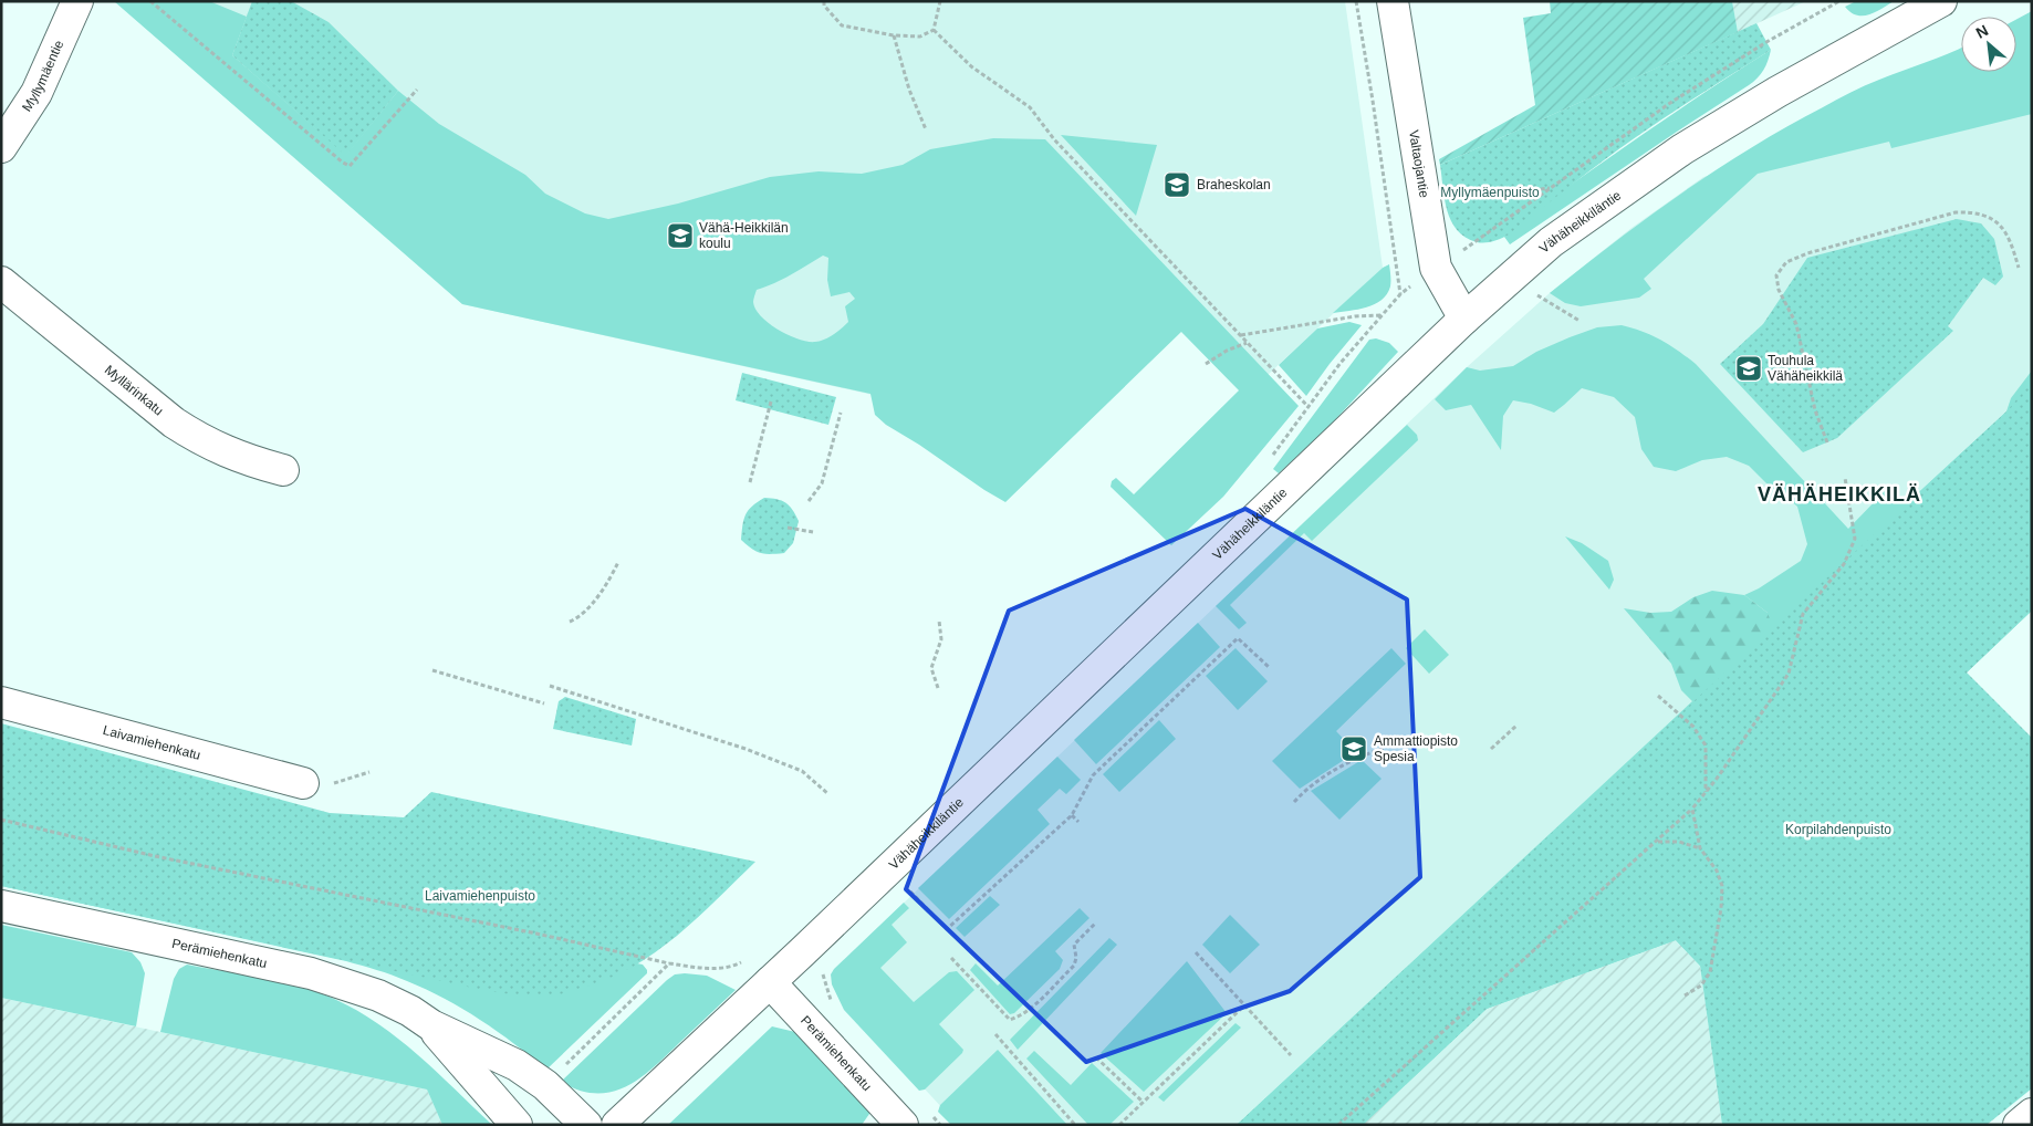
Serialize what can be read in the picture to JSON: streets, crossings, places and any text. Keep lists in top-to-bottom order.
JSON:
{
  "streets": {
    "street": [
      "Myllymäentie",
      "Valtaojantie",
      "Vähäheikkiläntie",
      "Myllärinkatu",
      "Laivamiehenkatu",
      "Perämiehenkatu"
    ]
  },
  "crossings": [
    ["Valtaojantie", "Vähäheikkiläntie"],
    ["Vähäheikkiläntie", "Perämiehenkatu"]
  ],
  "districts": ["VÄHÄHEIKKILÄ"],
  "parks": ["Myllymäenpuisto", "Korpilahdenpuisto", "Laivamiehenpuisto"],
  "places": {
    "school or university": [
      "Braheskolan",
      "Vähä-Heikkilän koulu",
      "Touhula Vähäheikkilä",
      "Ammattiopisto Spesia"
    ]
  },
  "north": "top left"
}
